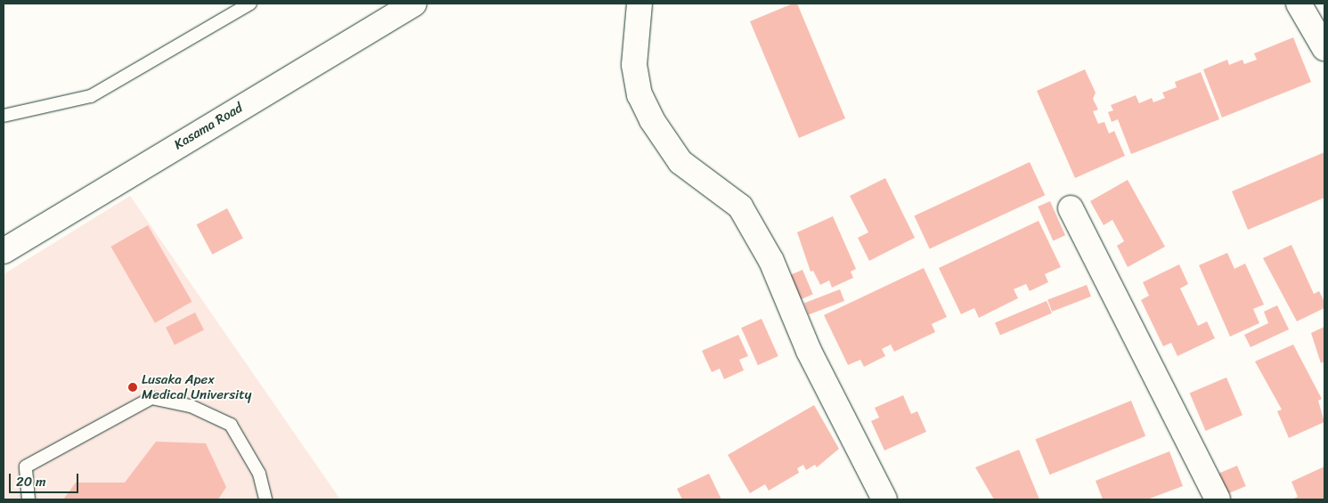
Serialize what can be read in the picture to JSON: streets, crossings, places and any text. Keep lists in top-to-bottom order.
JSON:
{
  "streets": {
    "street": ["Kasama Road"]
  },
  "places": ["Lusaka Apex Medical University"],
  "scale_bar": "20 m"
}
